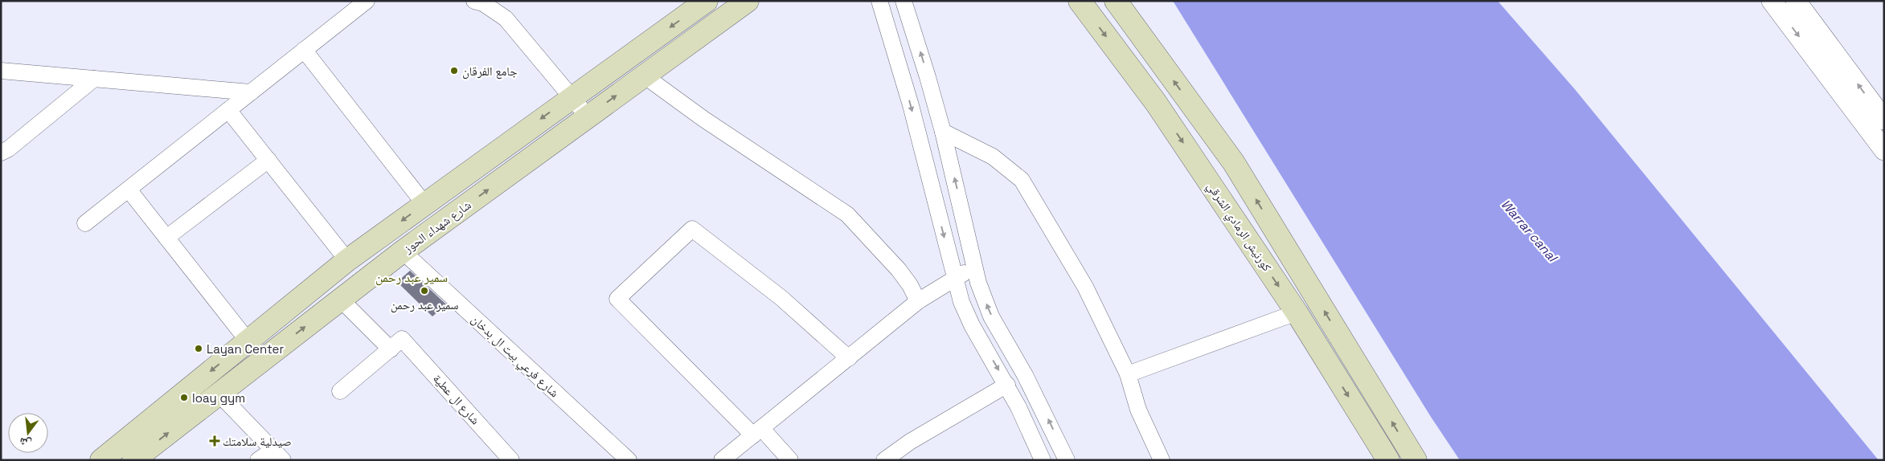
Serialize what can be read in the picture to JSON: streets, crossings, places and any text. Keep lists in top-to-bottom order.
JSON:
{
  "streets": {
    "main road": ["شارع شهداء الحوز", "كورنيش الرمادي الشرقي"],
    "street": ["شارع فرعي بيت ال بدخان", "شارع ال عطية"]
  },
  "crossings": [
    ["شارع شهداء الحوز", "شارع فرعي بيت ال بدخان"],
    ["شارع شهداء الحوز", "شارع ال عطية"]
  ],
  "districts": ["سمير عبد رحمن"],
  "water": ["Warrar canal"],
  "places": {
    "other": [
      "جامع الفرقان",
      "سمير عبد رحمن",
      "Layan Center",
      "loay gym"
    ],
    "health": ["صيدلية سلامتك"]
  },
  "north": "bottom"
}
